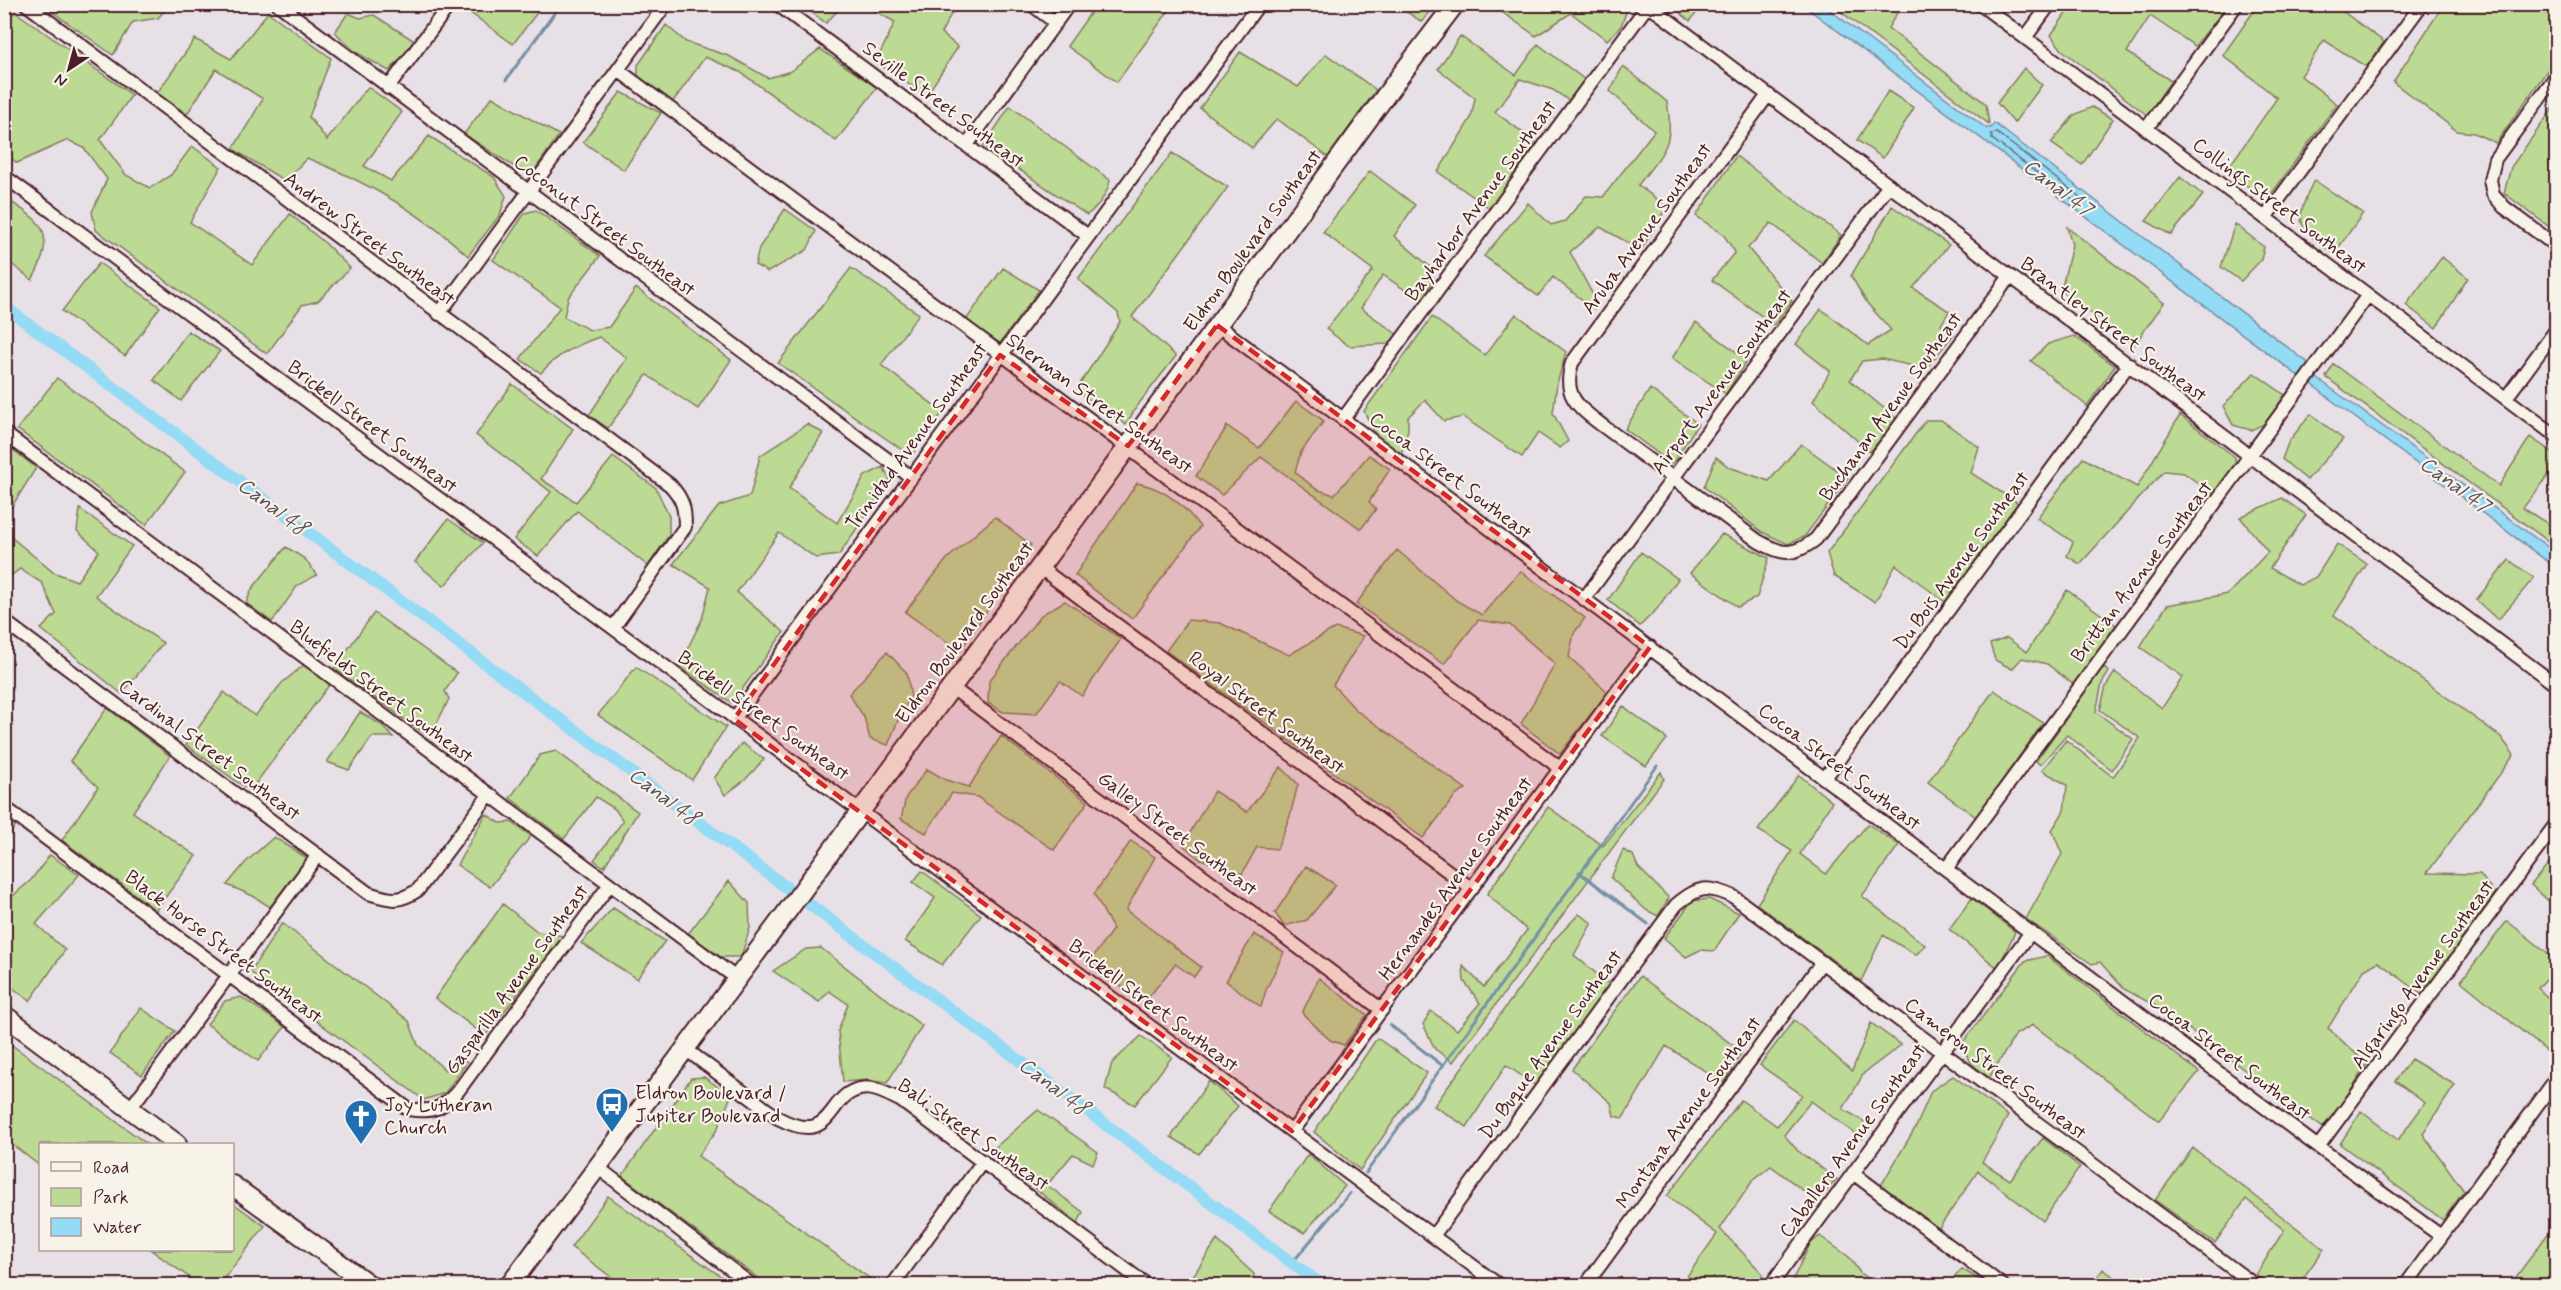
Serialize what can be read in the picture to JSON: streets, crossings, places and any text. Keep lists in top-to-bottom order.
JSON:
{
  "streets": {
    "street": [
      "Seville Street Southeast",
      "Bayharbor Avenue Southeast",
      "Collings Street Southeast",
      "Coconut Street Southeast",
      "Aruba Avenue Southeast",
      "Andrew Street Southeast",
      "Eldron Boulevard Southeast",
      "Brantley Street Southeast",
      "Airport Avenue Southeast",
      "Sherman Street Southeast",
      "Buchanan Avenue Southeast",
      "Brickell Street Southeast",
      "Trinidad Avenue Southeast",
      "Cocoa Street Southeast",
      "Du Bois Avenue Southeast",
      "Brittan Avenue Southeast",
      "Bluefields Street Southeast",
      "Royal Street Southeast",
      "Cardinal Street Southeast",
      "Galley Street Southeast",
      "Hernandes Avenue Southeast",
      "Black Horse Street Southeast",
      "Algaringo Avenue Southeast",
      "Gasparilla Avenue Southeast",
      "Du Buque Avenue Southeast",
      "Cameron Street Southeast",
      "Montana Avenue Southeast",
      "Bali Street Southeast",
      "Caballero Avenue Southeast"
    ]
  },
  "crossings": [
    ["Seville Street Southeast", "Trinidad Avenue Southeast"],
    ["Bayharbor Avenue Southeast", "Brantley Street Southeast"],
    ["Bayharbor Avenue Southeast", "Cocoa Street Southeast"],
    ["Collings Street Southeast", "Brittan Avenue Southeast"],
    ["Coconut Street Southeast", "Trinidad Avenue Southeast"],
    ["Aruba Avenue Southeast", "Brantley Street Southeast"],
    ["Aruba Avenue Southeast", "Airport Avenue Southeast"],
    ["Aruba Avenue Southeast", "Buchanan Avenue Southeast"],
    ["Andrew Street Southeast", "Brickell Street Southeast"],
    ["Eldron Boulevard Southeast", "Sherman Street Southeast"],
    ["Eldron Boulevard Southeast", "Brickell Street Southeast"],
    ["Eldron Boulevard Southeast", "Cocoa Street Southeast"],
    ["Eldron Boulevard Southeast", "Bluefields Street Southeast"],
    ["Eldron Boulevard Southeast", "Royal Street Southeast"],
    ["Eldron Boulevard Southeast", "Galley Street Southeast"],
    ["Eldron Boulevard Southeast", "Bali Street Southeast"],
    ["Brantley Street Southeast", "Airport Avenue Southeast"],
    ["Brantley Street Southeast", "Buchanan Avenue Southeast"],
    ["Brantley Street Southeast", "Du Bois Avenue Southeast"],
    ["Brantley Street Southeast", "Brittan Avenue Southeast"],
    ["Airport Avenue Southeast", "Buchanan Avenue Southeast"],
    ["Airport Avenue Southeast", "Cocoa Street Southeast"],
    ["Sherman Street Southeast", "Trinidad Avenue Southeast"],
    ["Sherman Street Southeast", "Hernandes Avenue Southeast"],
    ["Brickell Street Southeast", "Trinidad Avenue Southeast"],
    ["Brickell Street Southeast", "Hernandes Avenue Southeast"],
    ["Brickell Street Southeast", "Du Buque Avenue Southeast"],
    ["Cocoa Street Southeast", "Du Bois Avenue Southeast"],
    ["Cocoa Street Southeast", "Brittan Avenue Southeast"],
    ["Cocoa Street Southeast", "Hernandes Avenue Southeast"],
    ["Cocoa Street Southeast", "Algaringo Avenue Southeast"],
    ["Cocoa Street Southeast", "Caballero Avenue Southeast"],
    ["Bluefields Street Southeast", "Cardinal Street Southeast"],
    ["Bluefields Street Southeast", "Gasparilla Avenue Southeast"],
    ["Royal Street Southeast", "Hernandes Avenue Southeast"],
    ["Galley Street Southeast", "Hernandes Avenue Southeast"],
    ["Black Horse Street Southeast", "Gasparilla Avenue Southeast"],
    ["Du Buque Avenue Southeast", "Cameron Street Southeast"],
    ["Cameron Street Southeast", "Montana Avenue Southeast"],
    ["Cameron Street Southeast", "Caballero Avenue Southeast"]
  ],
  "water": ["Canal 47", "Canal 48"],
  "places": {
    "bus stop": ["Eldron Boulevard / Jupiter Boulevard"],
    "church": ["Joy Lutheran Church"]
  },
  "legend": ["Road", "Park", "Water"],
  "north": "bottom left"
}
